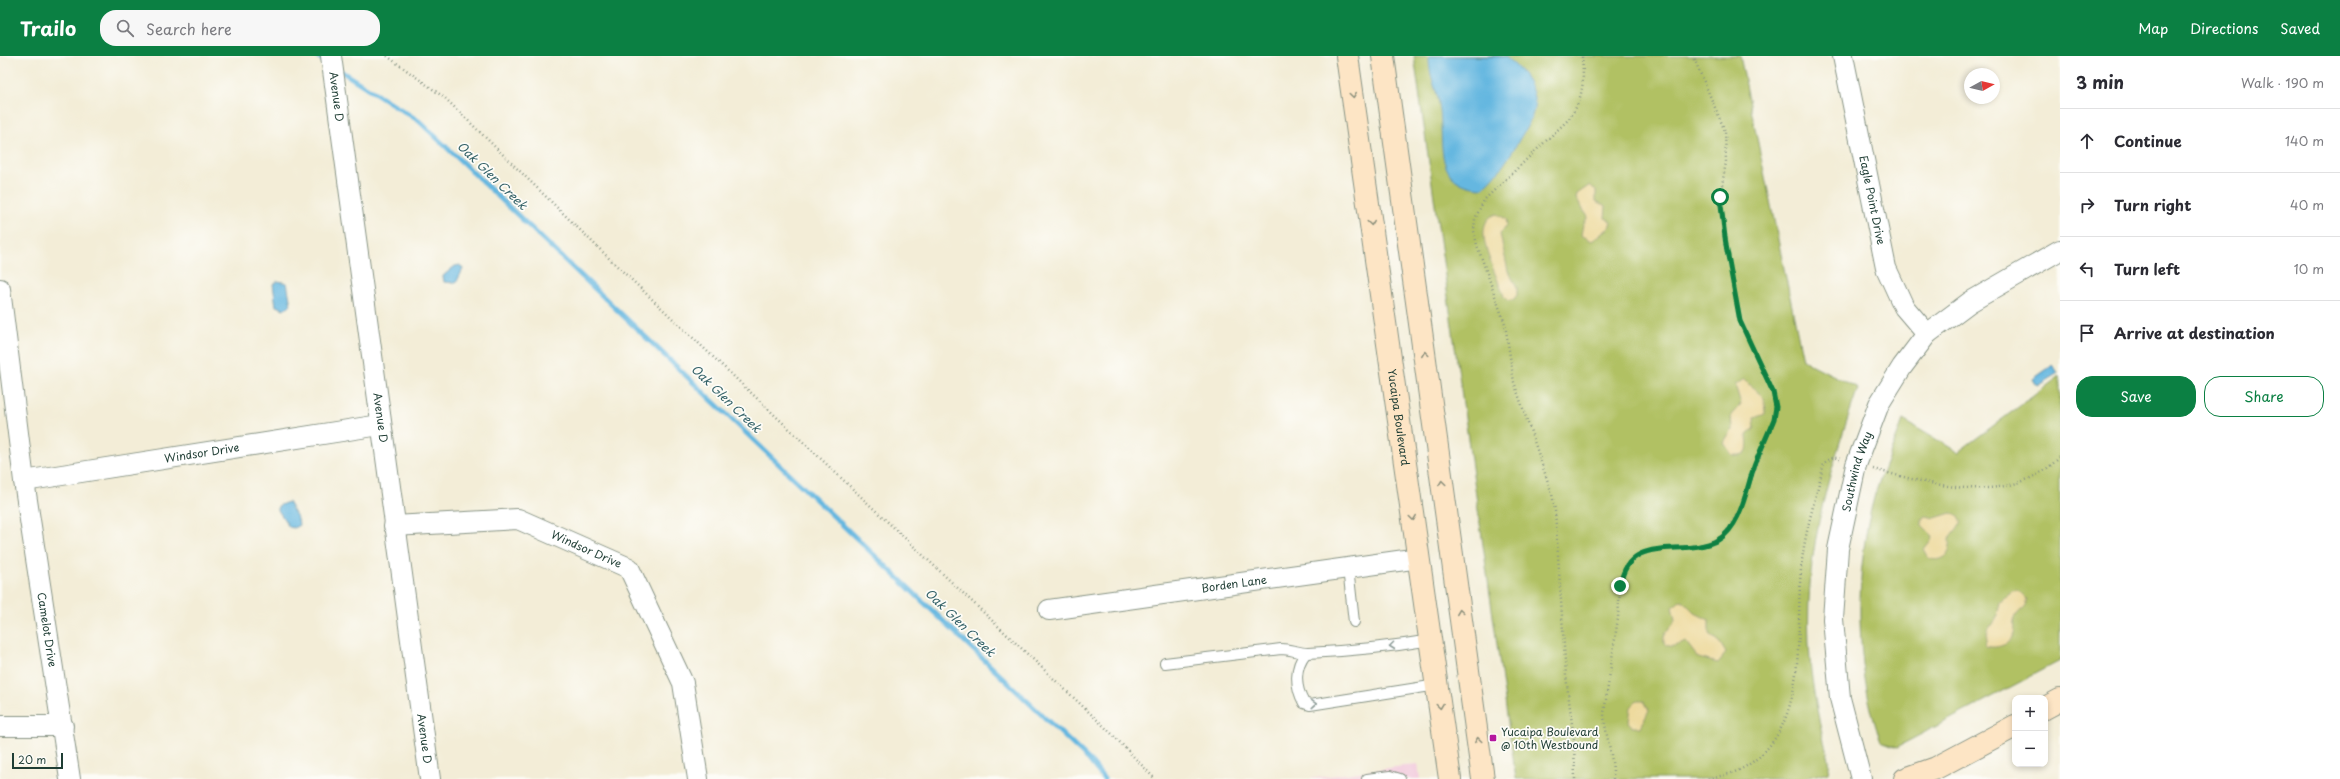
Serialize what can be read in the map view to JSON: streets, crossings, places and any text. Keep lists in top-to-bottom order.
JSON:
{
  "streets": {
    "main road": ["Yucaipa Boulevard"],
    "street": [
      "Avenue D",
      "Eagle Point Drive",
      "Windsor Drive",
      "Southwind Way",
      "Borden Lane",
      "Camelot Drive"
    ]
  },
  "crossings": [
    ["Avenue D", "Windsor Drive"],
    ["Eagle Point Drive", "Southwind Way"],
    ["Yucaipa Boulevard", "Borden Lane"],
    ["Windsor Drive", "Camelot Drive"]
  ],
  "water": ["Oak Glen Creek"],
  "places": {
    "transit": ["Yucaipa Boulevard @ 10th Westbound"]
  },
  "scale_bar": "20 m",
  "north": "right",
  "page": {
    "header": "Trailo",
    "search": "Search here",
    "nav": ["Map", "Directions", "Saved"],
    "heading": ["3 min", "Walk · 190 m"],
    "list": [
      ["Continue", "140 m"],
      ["Turn right", "40 m"],
      ["Turn left", "10 m"],
      "Arrive at destination"
    ],
    "buttons": ["Save", "Share"],
    "map_buttons": ["+", "−"],
    "scale": "20 m"
  }
}
